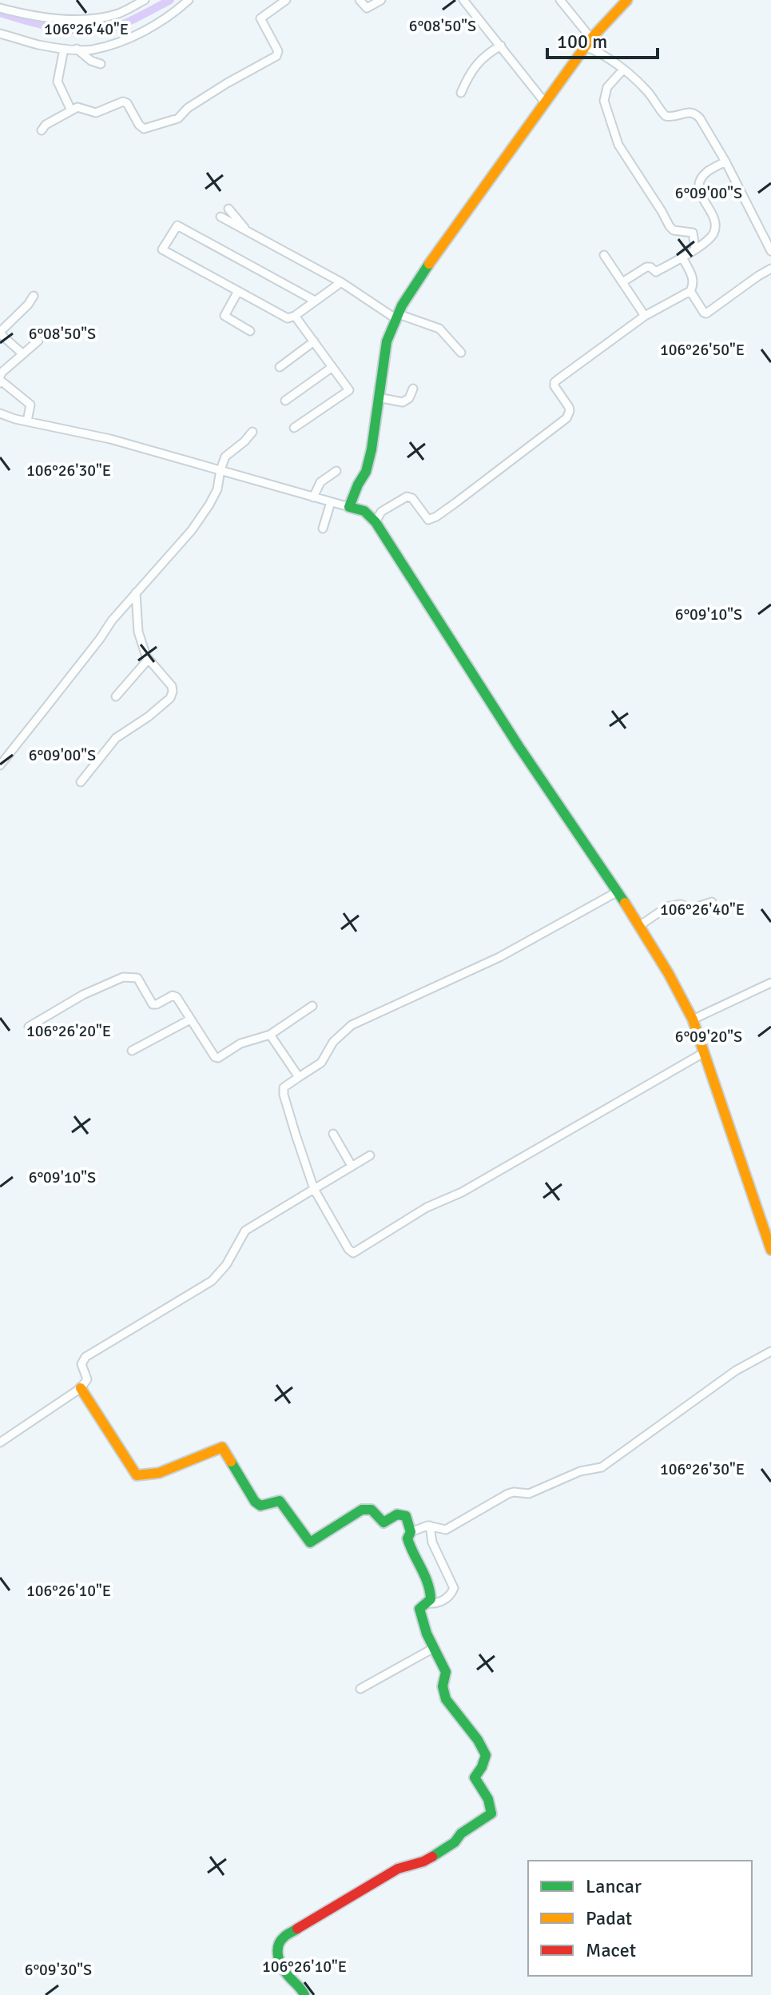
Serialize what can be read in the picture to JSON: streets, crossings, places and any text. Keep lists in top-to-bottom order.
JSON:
{
  "legend": ["Lancar", "Padat", "Macet"],
  "scale_bar": "100 m",
  "coordinates": [
    "6°08'50\"S",
    "106°26'40\"E",
    "6°09'00\"S",
    "106°26'50\"E",
    "106°26'30\"E",
    "6°09'10\"S",
    "106°26'20\"E",
    "6°09'20\"S",
    "106°26'10\"E",
    "6°09'30\"S"
  ]
}
